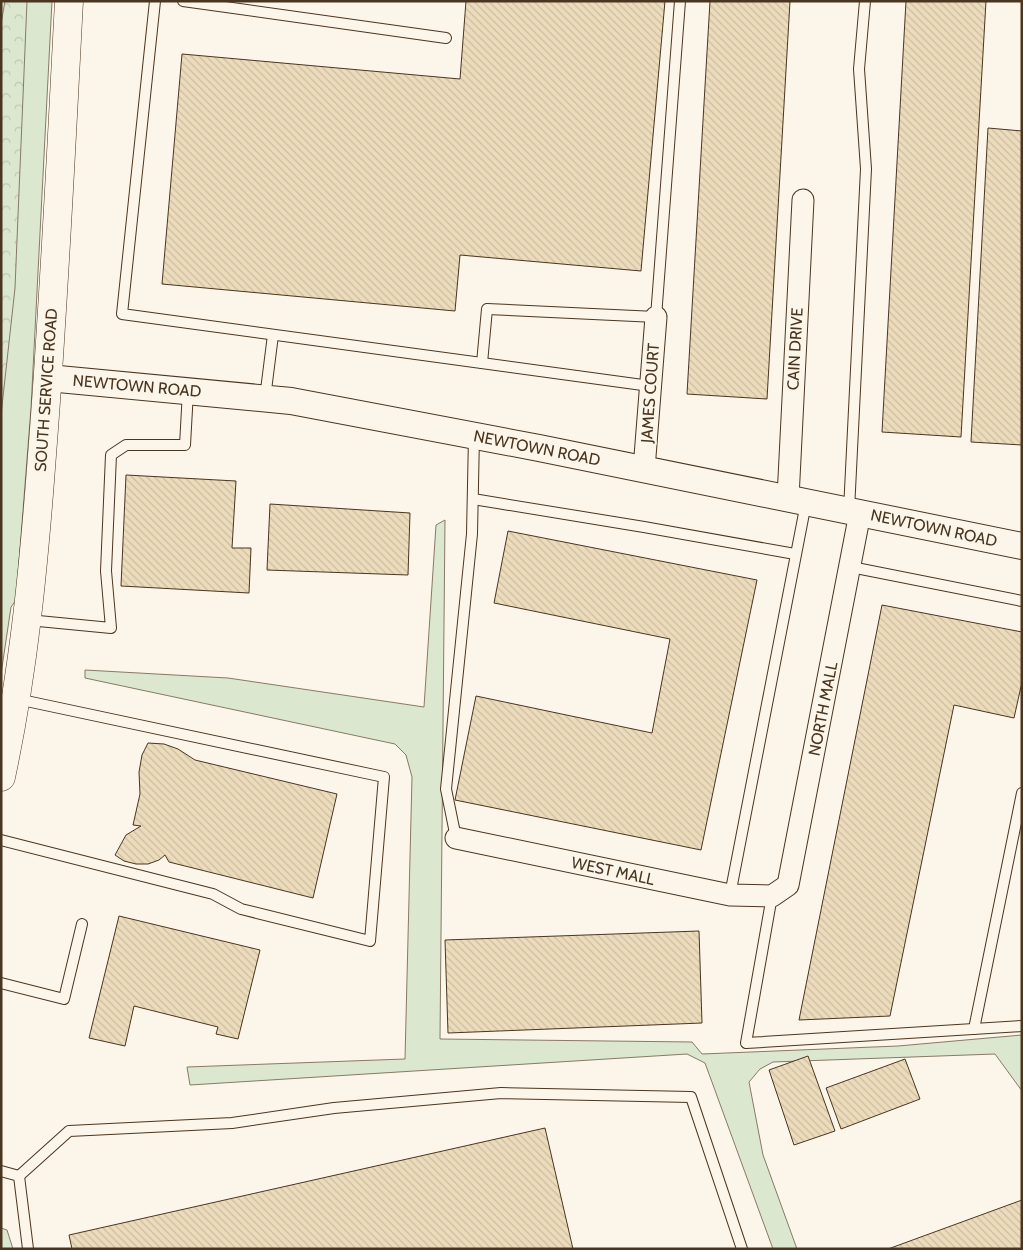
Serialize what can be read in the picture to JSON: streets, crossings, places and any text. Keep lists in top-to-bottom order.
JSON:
{
  "streets": {
    "main road": ["SOUTH SERVICE ROAD"],
    "street": [
      "CAIN DRIVE",
      "NEWTOWN ROAD",
      "JAMES COURT",
      "NORTH MALL",
      "WEST MALL"
    ]
  },
  "crossings": [
    ["CAIN DRIVE", "NEWTOWN ROAD"],
    ["NEWTOWN ROAD", "SOUTH SERVICE ROAD"],
    ["NEWTOWN ROAD", "JAMES COURT"],
    ["NEWTOWN ROAD", "NORTH MALL"],
    ["NORTH MALL", "WEST MALL"]
  ]
}
